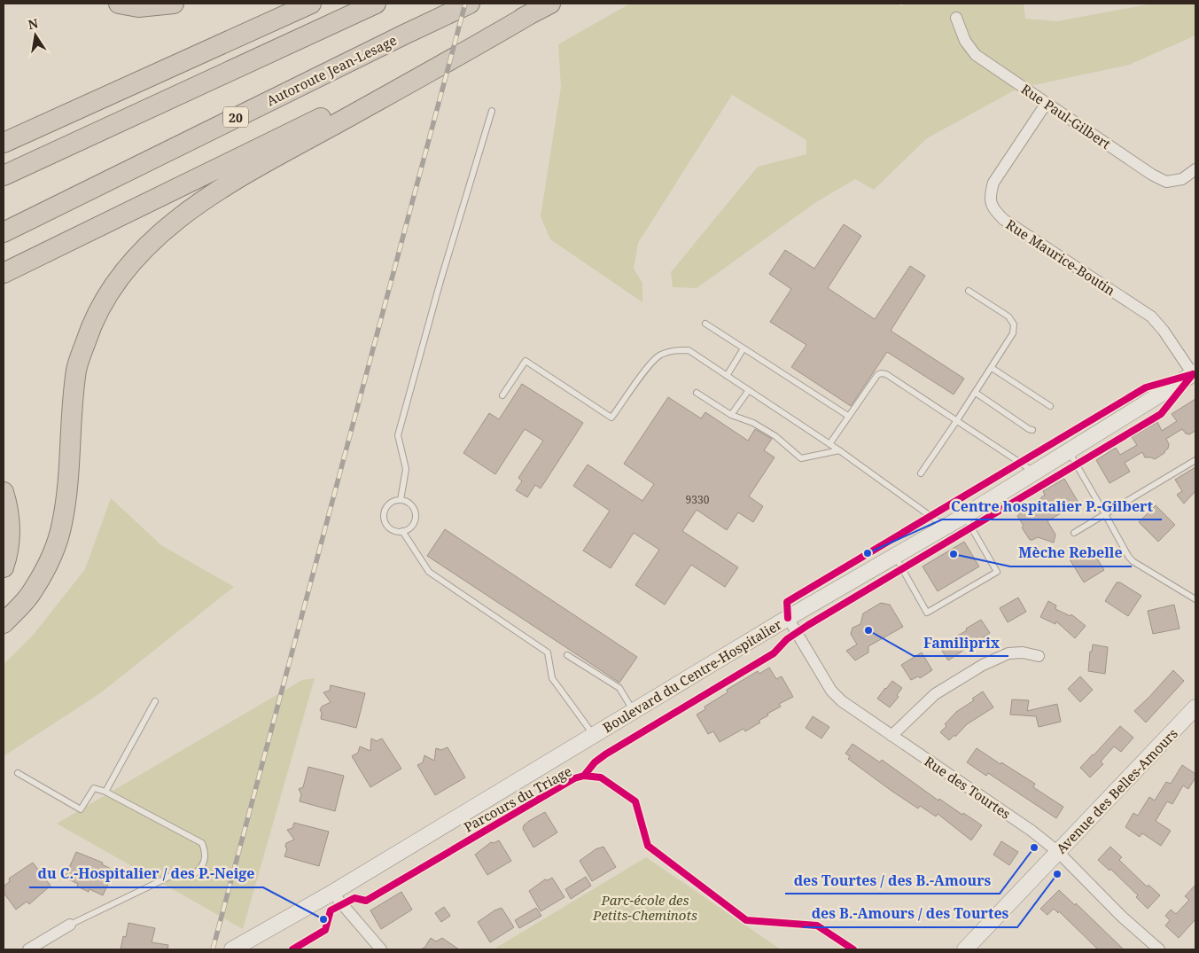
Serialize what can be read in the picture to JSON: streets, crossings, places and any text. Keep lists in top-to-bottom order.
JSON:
{
  "streets": {
    "highway": ["Autoroute Jean-Lesage", "20"],
    "street": [
      "Rue Paul-Gilbert",
      "Rue Maurice-Boutin",
      "Boulevard du Centre-Hospitalier",
      "Rue des Tourtes",
      "Avenue des Belles-Amours"
    ],
    "cycle path": ["Parcours du Triage"]
  },
  "crossings": [
    ["Rue Paul-Gilbert", "Rue Maurice-Boutin"],
    ["Rue Maurice-Boutin", "Boulevard du Centre-Hospitalier"],
    ["Boulevard du Centre-Hospitalier", "Rue des Tourtes"],
    ["Rue des Tourtes", "Avenue des Belles-Amours"]
  ],
  "parks": ["Parc-école des Petits-Cheminots"],
  "places": [
    "Centre hospitalier P.-Gilbert",
    "Mèche Rebelle",
    "Familiprix",
    "des Tourtes / des B.-Amours",
    "des B.-Amours / des Tourtes",
    "du C.-Hospitalier / des P.-Neige"
  ],
  "house_numbers": ["9330"],
  "north": "top"
}
